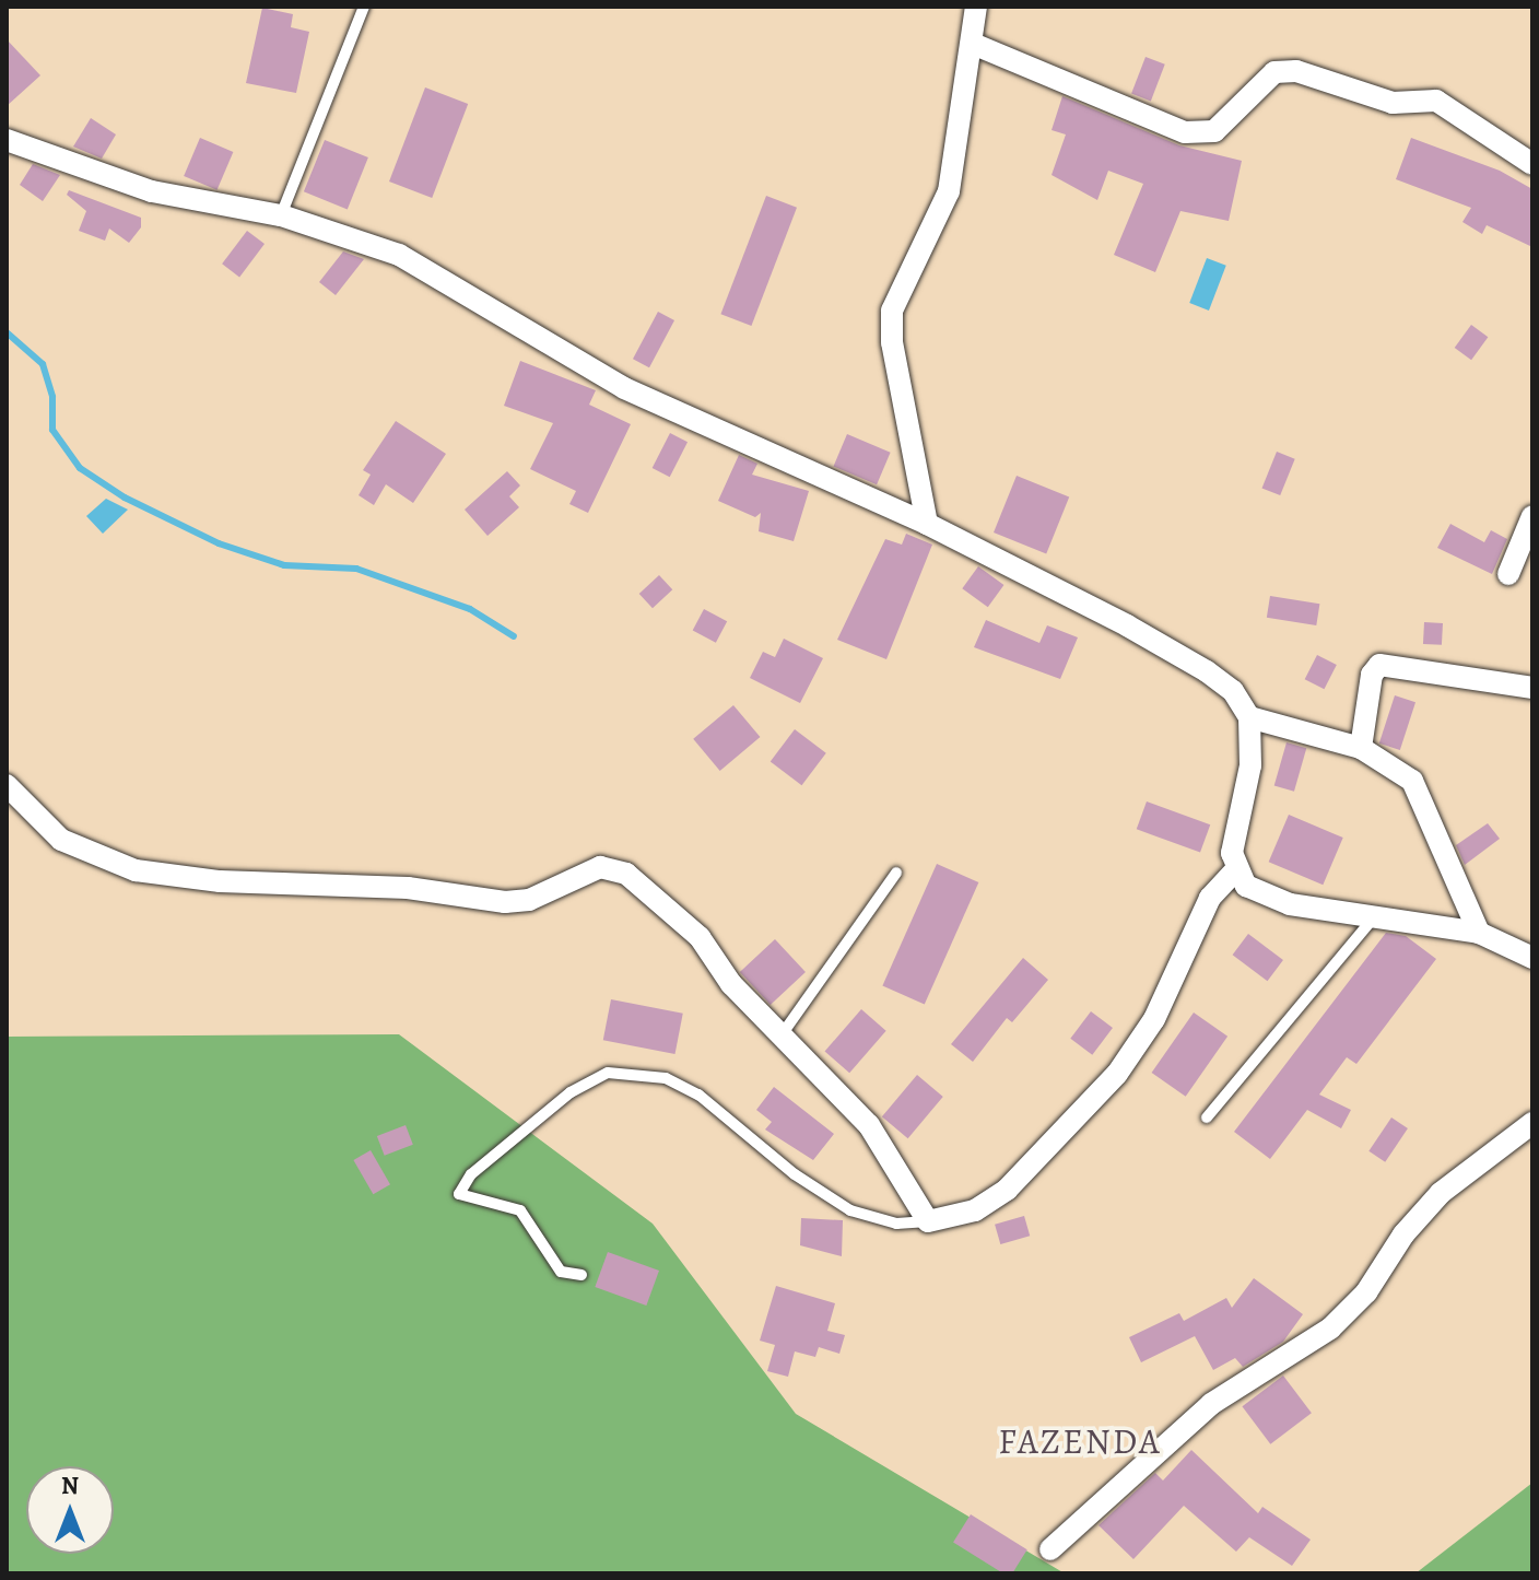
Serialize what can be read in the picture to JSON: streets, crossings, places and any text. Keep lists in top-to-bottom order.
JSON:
{
  "districts": ["FAZENDA"],
  "north": "top"
}
